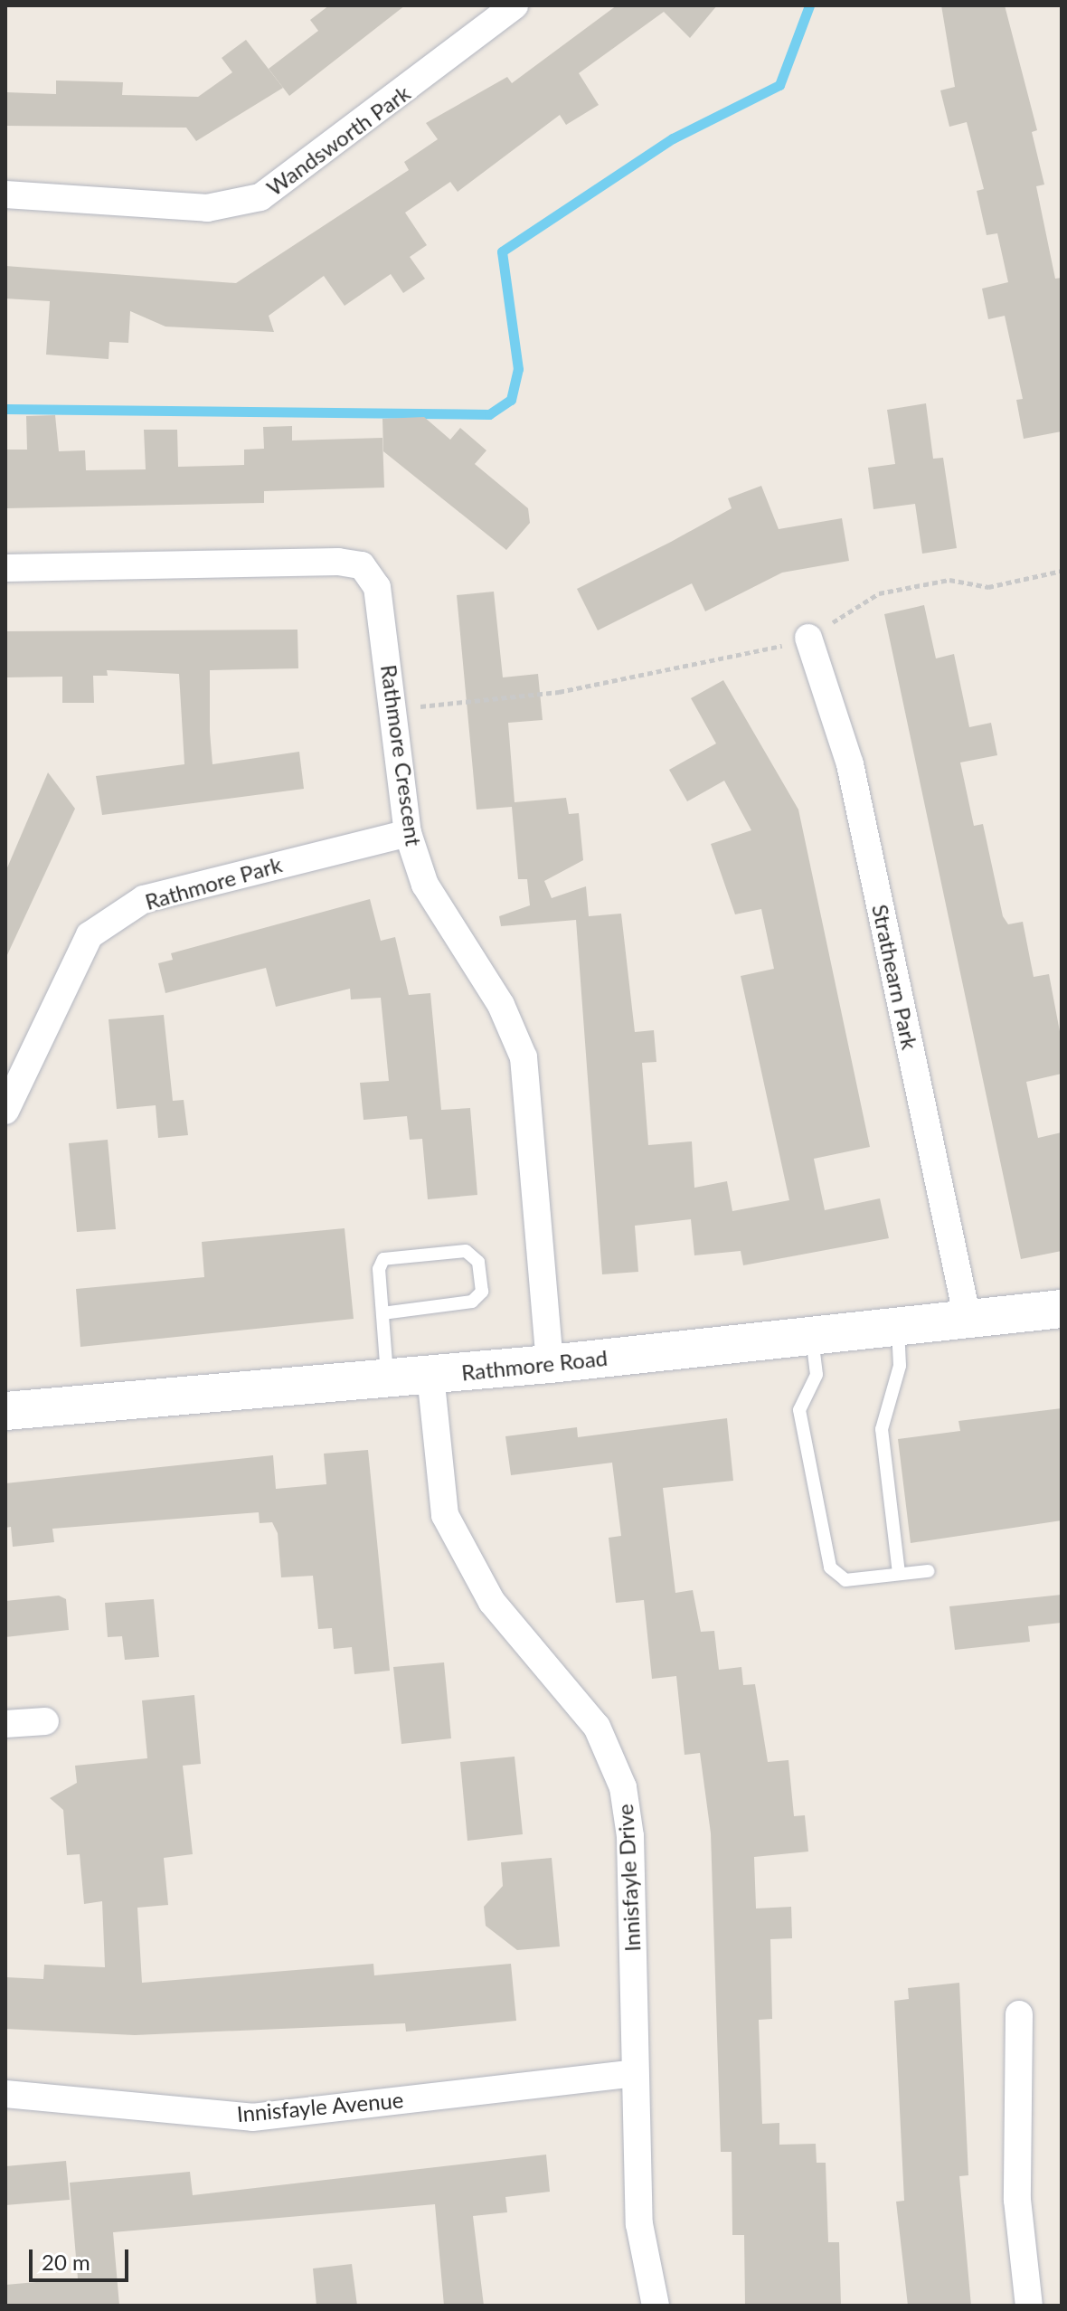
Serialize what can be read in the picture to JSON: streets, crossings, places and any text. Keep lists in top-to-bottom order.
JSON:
{
  "streets": {
    "street": [
      "Wandsworth Park",
      "Rathmore Crescent",
      "Rathmore Park",
      "Strathearn Park",
      "Rathmore Road",
      "Innisfayle Drive",
      "Innisfayle Avenue"
    ]
  },
  "crossings": [
    ["Rathmore Crescent", "Rathmore Park"],
    ["Rathmore Crescent", "Rathmore Road"],
    ["Strathearn Park", "Rathmore Road"],
    ["Rathmore Road", "Innisfayle Drive"],
    ["Innisfayle Drive", "Innisfayle Avenue"]
  ],
  "scale_bar": "20 m"
}
